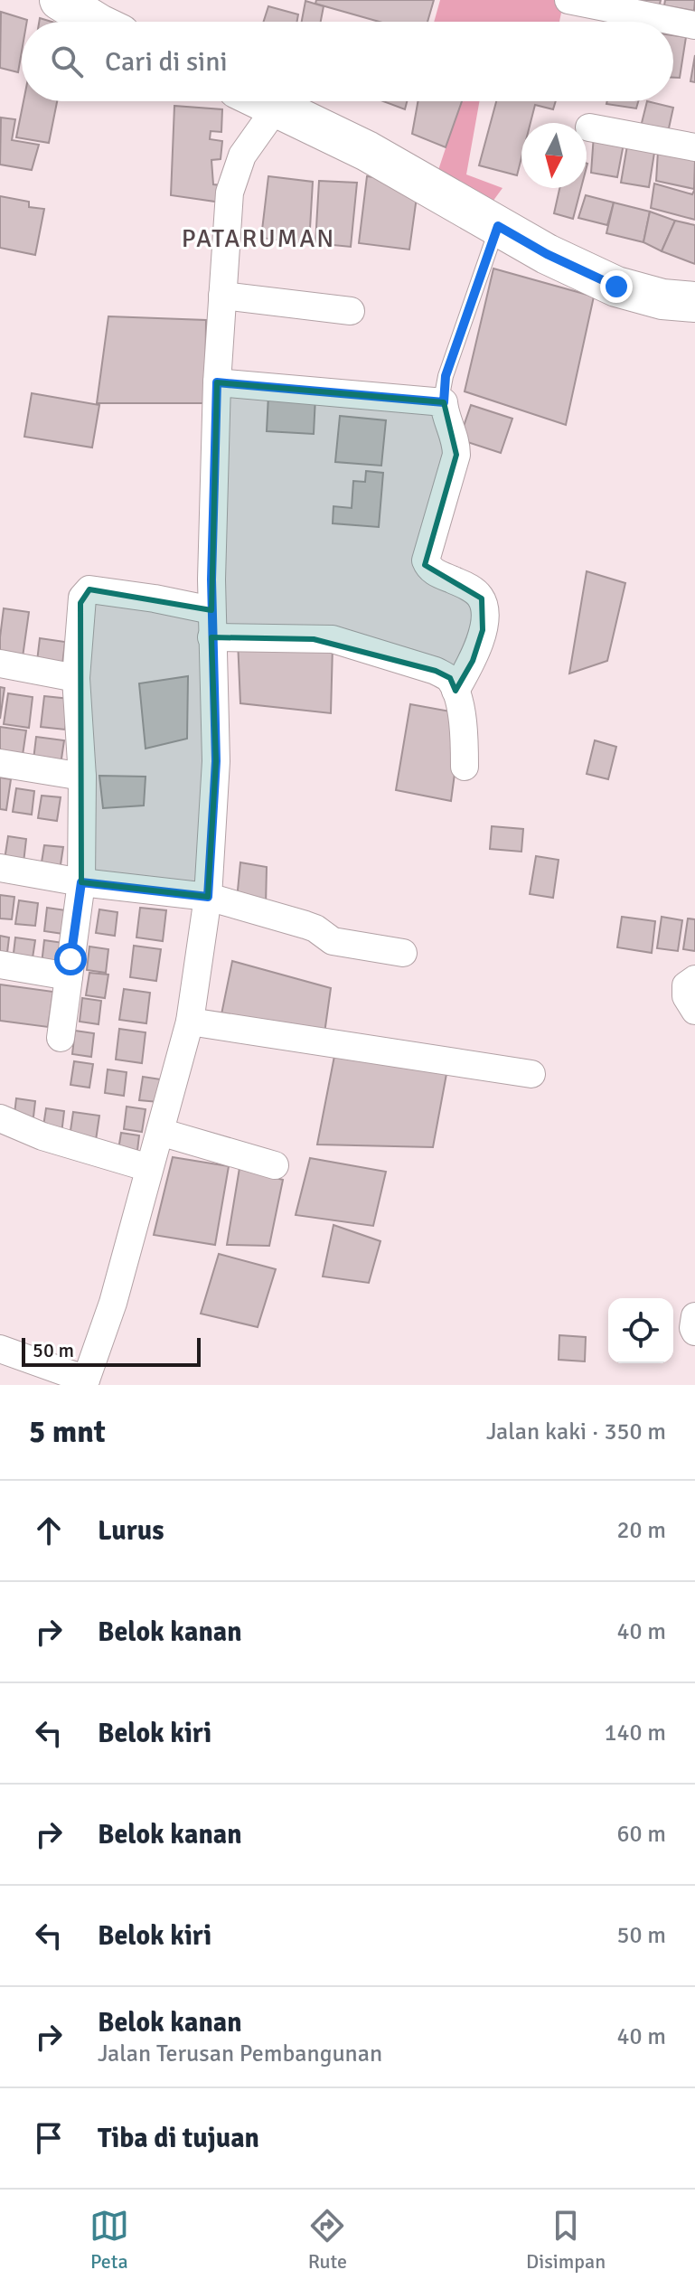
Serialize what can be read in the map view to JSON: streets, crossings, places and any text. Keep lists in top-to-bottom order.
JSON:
{
  "districts": ["PATARUMAN"],
  "scale_bar": "50 m",
  "north": "bottom",
  "page": {
    "search": "Cari di sini",
    "scale": "50 m",
    "heading": ["5 mnt", "Jalan kaki · 350 m"],
    "list": [
      ["Lurus", "20 m"],
      ["Belok kanan", "40 m"],
      ["Belok kiri", "140 m"],
      ["Belok kanan", "60 m"],
      ["Belok kiri", "50 m"],
      ["Belok kanan", "Jalan Terusan Pembangunan", "40 m"],
      "Tiba di tujuan"
    ],
    "nav": ["Peta", "Rute", "Disimpan"]
  }
}
